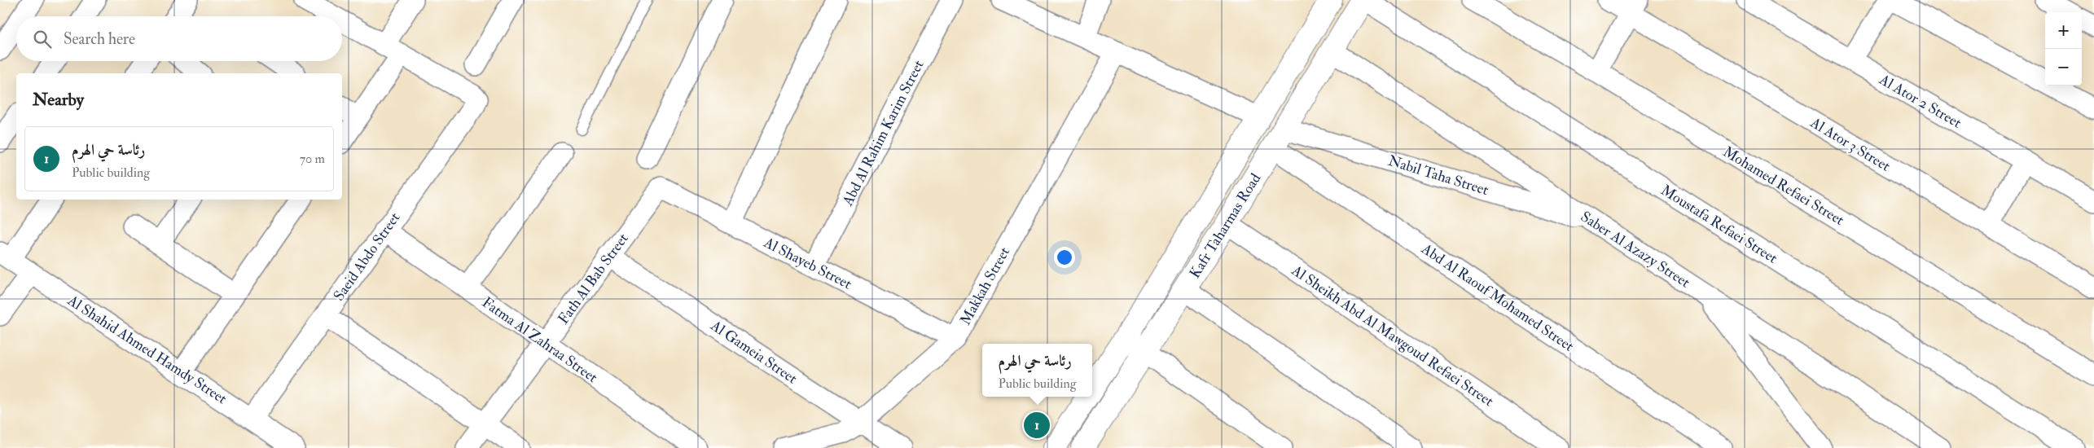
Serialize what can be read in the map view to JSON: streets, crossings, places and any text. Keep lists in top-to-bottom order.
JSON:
{
  "streets": {
    "street": [
      "Al Ator 2 Street",
      "Abd Al Rahim Karim Street",
      "Al Ator 3 Street",
      "Nabil Taha Street",
      "Mohamed Refaei Street",
      "Moustafa Refaei Street",
      "Kafr Taharmas Road",
      "Saber Al Azazy Street",
      "Saeid Abdo Street",
      "Al Shayeb Street",
      "Fath Al Bab Street",
      "Makkah Street",
      "Abd Al Raouf Mohamed Street",
      "Al Sheikh Abd Al Mawgoud Refaei Street",
      "Fatma Al Zahraa Street",
      "Al Shahid Ahmed Hamdy Street",
      "Al Gameia Street"
    ]
  },
  "crossings": [
    ["Abd Al Rahim Karim Street", "Al Shayeb Street"],
    ["Nabil Taha Street", "Kafr Taharmas Road"],
    ["Nabil Taha Street", "Saber Al Azazy Street"],
    ["Moustafa Refaei Street", "Kafr Taharmas Road"],
    ["Kafr Taharmas Road", "Saber Al Azazy Street"],
    ["Kafr Taharmas Road", "Abd Al Raouf Mohamed Street"],
    ["Kafr Taharmas Road", "Al Sheikh Abd Al Mawgoud Refaei Street"],
    ["Saeid Abdo Street", "Fatma Al Zahraa Street"],
    ["Saeid Abdo Street", "Al Shahid Ahmed Hamdy Street"],
    ["Al Shayeb Street", "Fath Al Bab Street"],
    ["Al Shayeb Street", "Makkah Street"],
    ["Fath Al Bab Street", "Fatma Al Zahraa Street"],
    ["Fath Al Bab Street", "Al Gameia Street"],
    ["Makkah Street", "Al Gameia Street"]
  ],
  "page": {
    "map_buttons": ["+", "−"],
    "search": "Search here",
    "heading": "Nearby",
    "list": [
      {
        "mark": "1",
        "name": "رئاسة حي الهرم",
        "note": "Public building",
        "value": "70 m"
      }
    ],
    "popup": ["رئاسة حي الهرم", "Public building"],
    "pins": "1"
  }
}
